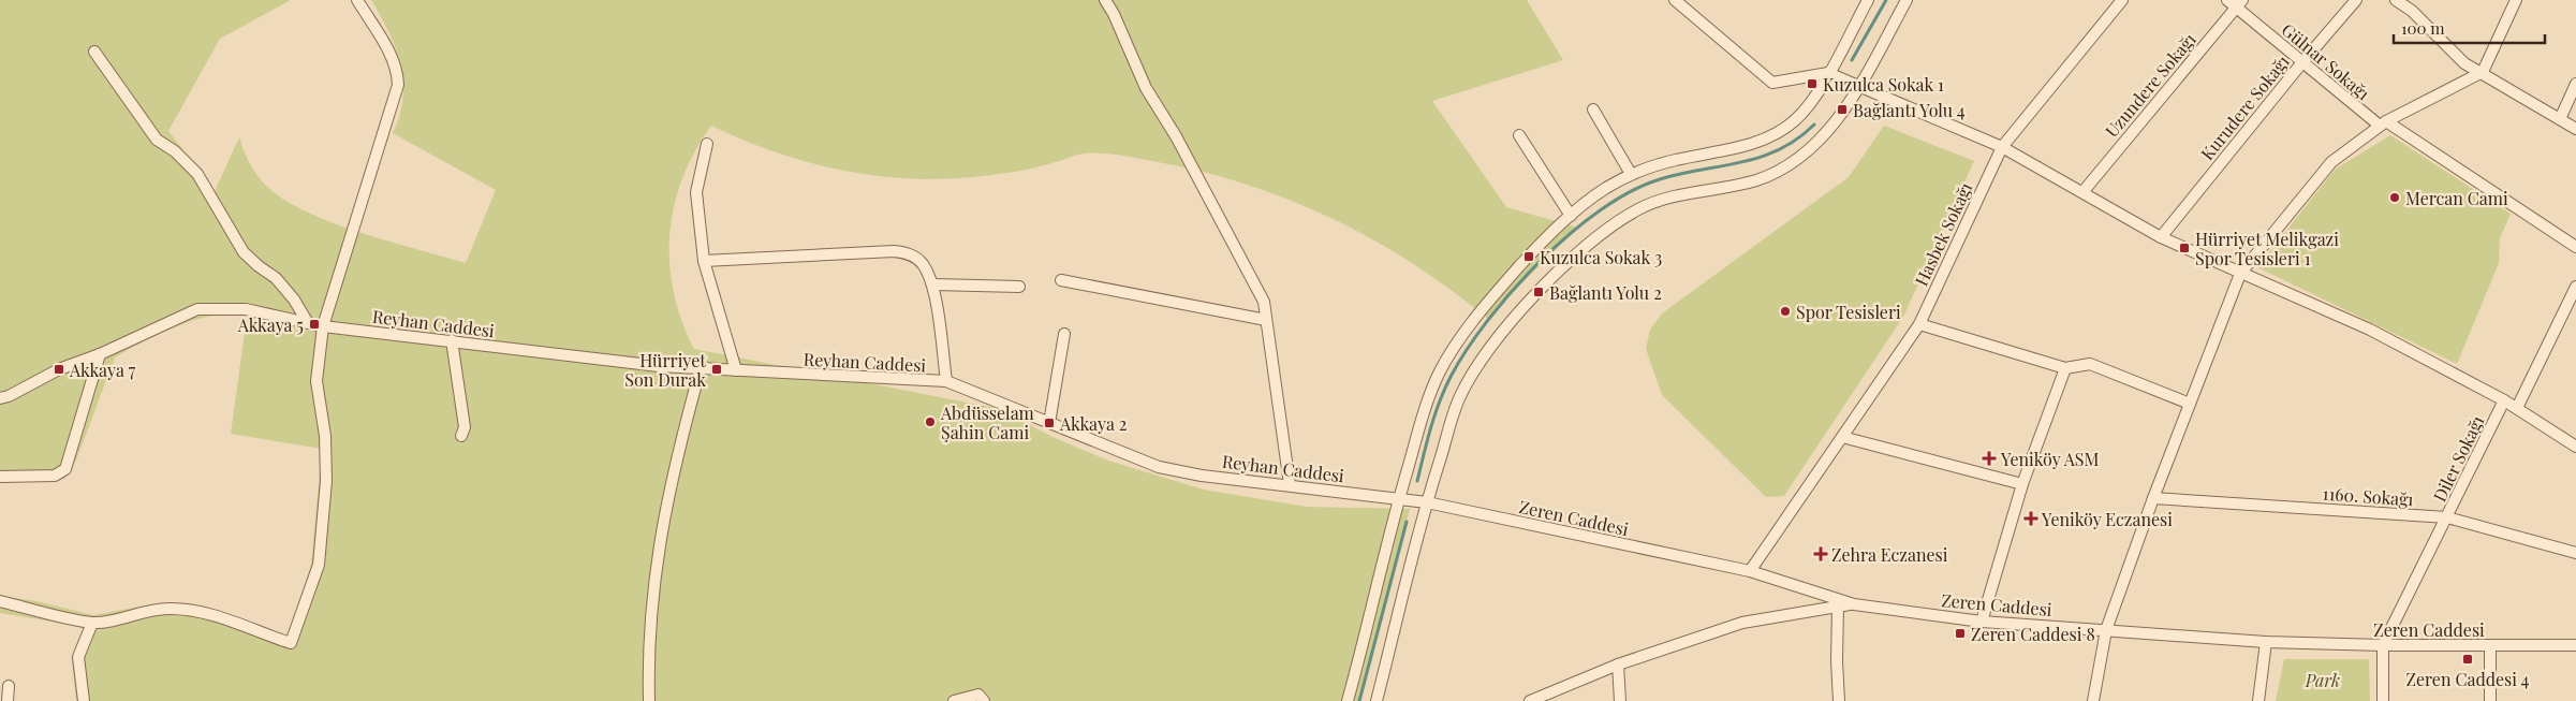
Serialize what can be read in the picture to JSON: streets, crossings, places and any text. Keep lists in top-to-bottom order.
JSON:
{
  "streets": {
    "street": [
      "Gülnar Sokağı",
      "Uzundere Sokağı",
      "Kurudere Sokağı",
      "Hasbek Sokağı",
      "Reyhan Caddesi",
      "Diler Sokağı",
      "1160. Sokağı",
      "Zeren Caddesi"
    ]
  },
  "crossings": [
    ["Gülnar Sokağı", "Uzundere Sokağı"],
    ["Gülnar Sokağı", "Kurudere Sokağı"],
    ["Hasbek Sokağı", "Zeren Caddesi"],
    ["Reyhan Caddesi", "Zeren Caddesi"],
    ["Diler Sokağı", "1160. Sokağı"],
    ["Diler Sokağı", "Zeren Caddesi"]
  ],
  "parks": ["Park"],
  "places": {
    "transit": [
      "Kuzulca Sokak 1",
      "Bağlantı Yolu 4",
      "Hürriyet Melikgazi Spor Tesisleri 1",
      "Kuzulca Sokak 3",
      "Bağlantı Yolu 2",
      "Akkaya 5",
      "Akkaya 7",
      "Hürriyet Son Durak",
      "Akkaya 2",
      "Zeren Caddesi 8",
      "Zeren Caddesi 4"
    ],
    "other": ["Mercan Cami", "Spor Tesisleri", "Abdüsselam Şahin Cami"],
    "health": ["Yeniköy ASM", "Yeniköy Eczanesi", "Zehra Eczanesi"]
  },
  "scale_bar": "100 m"
}
